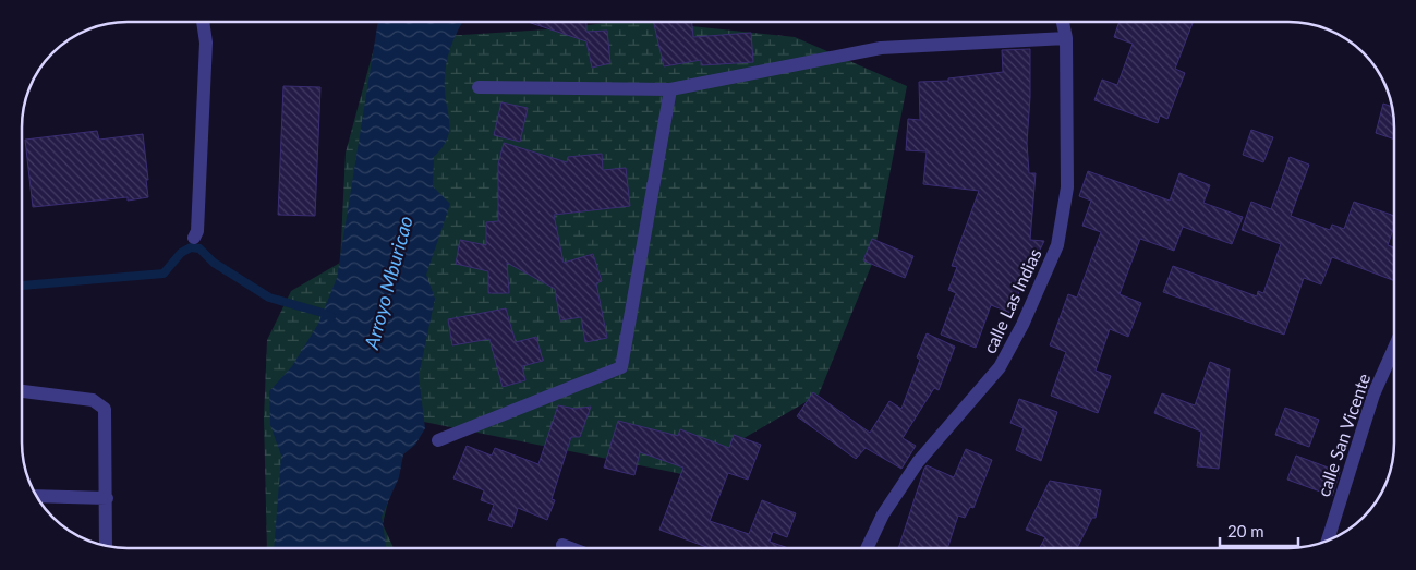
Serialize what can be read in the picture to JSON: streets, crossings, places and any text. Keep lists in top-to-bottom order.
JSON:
{
  "streets": {
    "street": ["calle Las Indias", "calle San Vicente"]
  },
  "water": ["Arroyo Mburicao"],
  "scale_bar": "20 m"
}
